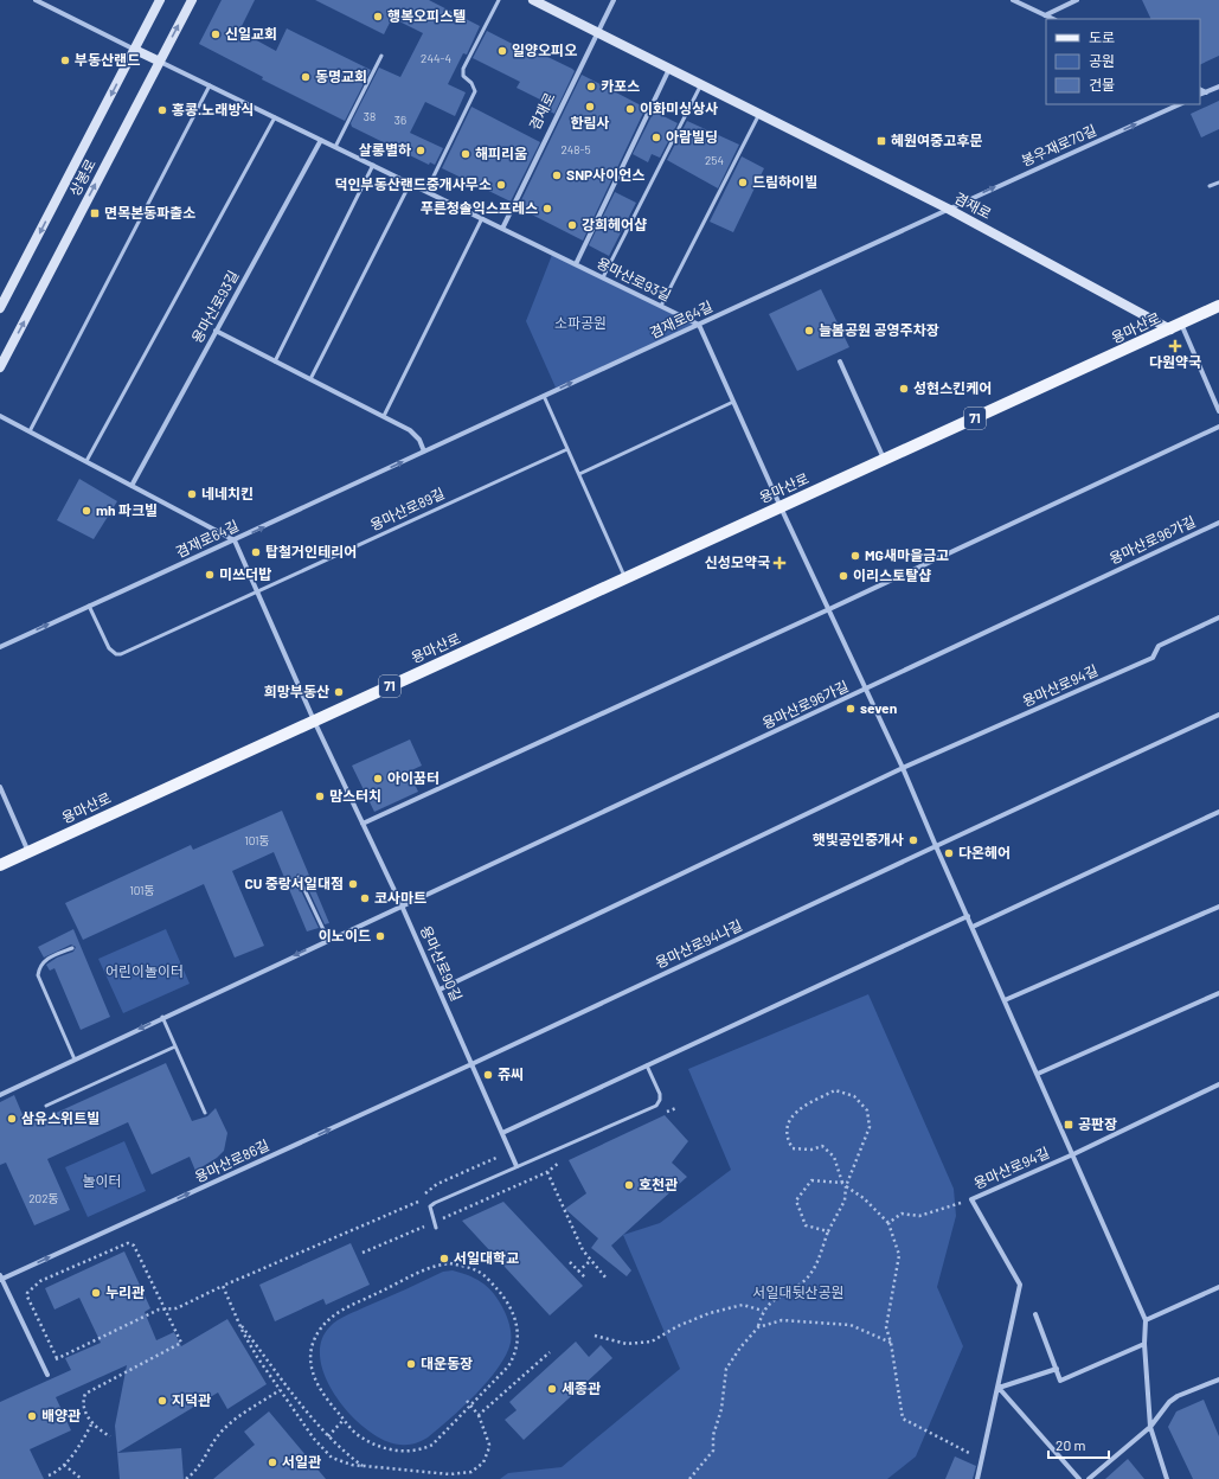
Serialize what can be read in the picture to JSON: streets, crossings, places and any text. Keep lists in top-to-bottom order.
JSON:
{
  "streets": {
    "main road": [
      "겸재로",
      "상봉로",
      "용마산로",
      "71"
    ],
    "street": [
      "봉우재로70길",
      "용마산로93길",
      "겸재로64길",
      "용마산로96가길",
      "용마산로94길",
      "용마산로94나길",
      "용마산로90길",
      "용마산로86길"
    ],
    "lane": ["용마산로89길"]
  },
  "crossings": [
    ["겸재로", "봉우재로70길"],
    ["겸재로", "용마산로93길"],
    ["겸재로", "겸재로64길"],
    ["겸재로", "용마산로"],
    ["봉우재로70길", "겸재로64길"],
    ["상봉로", "용마산로93길"],
    ["용마산로93길", "겸재로64길"],
    ["겸재로64길", "용마산로89길"],
    ["용마산로", "용마산로90길"],
    ["용마산로96가길", "용마산로90길"],
    ["용마산로94길", "용마산로90길"],
    ["용마산로94나길", "용마산로90길"],
    ["용마산로94나길", "용마산로86길"],
    ["용마산로90길", "용마산로86길"]
  ],
  "one_way": ["봉우재로70길", "겸재로64길", "용마산로86길"],
  "parks": [
    "소파공원",
    "어린이놀이터",
    "놀이터",
    "서일대뒷산공원"
  ],
  "places": {
    "other": [
      "행복오피스텔",
      "신일교회",
      "일양오피오",
      "부동산랜드",
      "동명교회",
      "카포스",
      "한림사",
      "이화미싱상사",
      "홍콩.노래방식",
      "아람빌딩",
      "살롱별하",
      "해피리움",
      "SNP사이언스",
      "드림하이빌",
      "덕인부동산랜드중개사무소",
      "푸른청솔익스프레스",
      "강희헤어샵",
      "늘봄공원 공영주차장",
      "성현스킨케어",
      "네네치킨",
      "mh 파크빌",
      "탑철거인테리어",
      "MG새마을금고",
      "미쓰더밥",
      "이리스토탈샵",
      "희망부동산",
      "seven",
      "아이꿈터",
      "맘스터치",
      "햇빛공인중개사",
      "다온헤어",
      "CU 중랑서일대점",
      "코사마트",
      "이노이드",
      "쥬씨",
      "삼유스위트빌",
      "호천관",
      "서일대학교",
      "누리관",
      "대운동장",
      "세종관",
      "지덕관",
      "배양관",
      "서일관"
    ],
    "transit": ["혜원여중고후문", "면목본동파출소", "공판장"],
    "health": ["다원약국", "신성모약국"]
  },
  "house_numbers": [
    "244-4",
    "38",
    "36",
    "248-5",
    "254",
    "101동",
    "101동",
    "202동"
  ],
  "legend": ["도로", "공원", "건물"],
  "scale_bar": "20 m"
}
